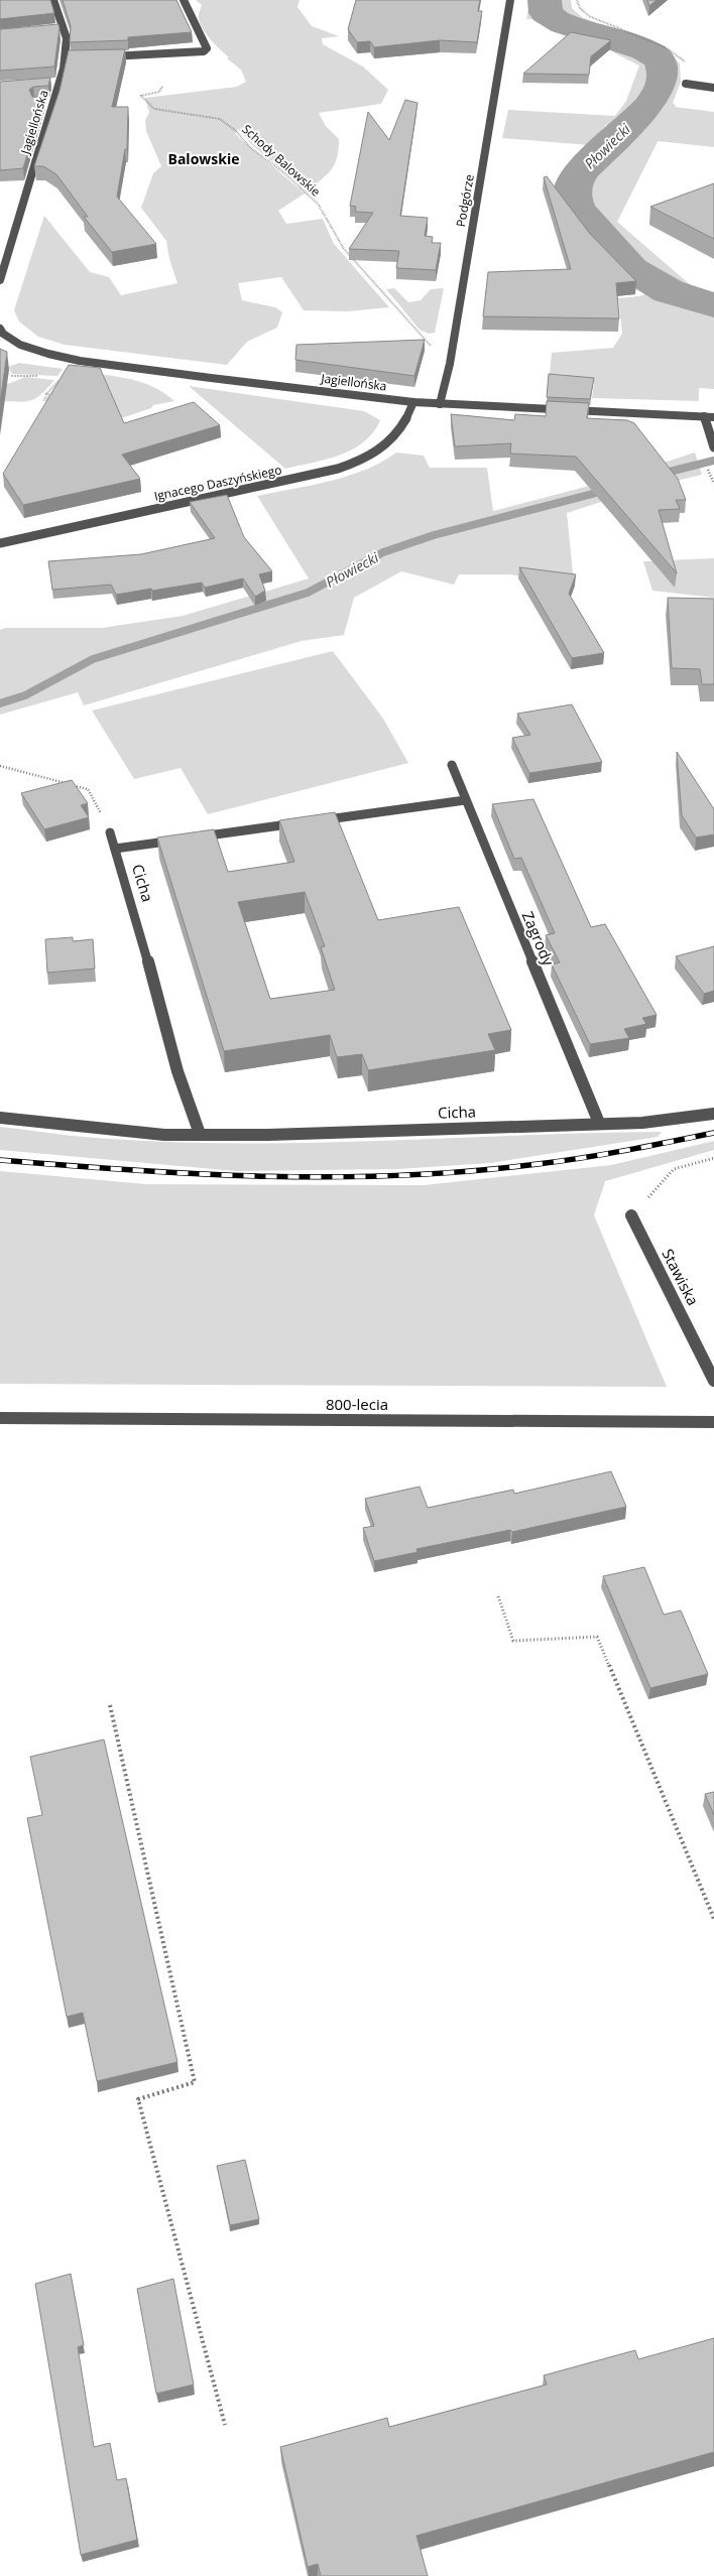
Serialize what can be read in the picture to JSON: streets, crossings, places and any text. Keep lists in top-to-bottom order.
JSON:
{
  "streets": {
    "street": [
      "Jagiellońska",
      "Podgórze",
      "Ignacego Daszyńskiego",
      "Cicha",
      "Zagrody",
      "Stawiska",
      "800-lecia"
    ],
    "path": ["Schody Balowskie"]
  },
  "crossings": [
    ["Jagiellońska", "Podgórze"],
    ["Jagiellońska", "Ignacego Daszyńskiego"],
    ["Cicha", "Zagrody"]
  ],
  "districts": ["Balowskie"],
  "water": ["Płowiecki"]
}
